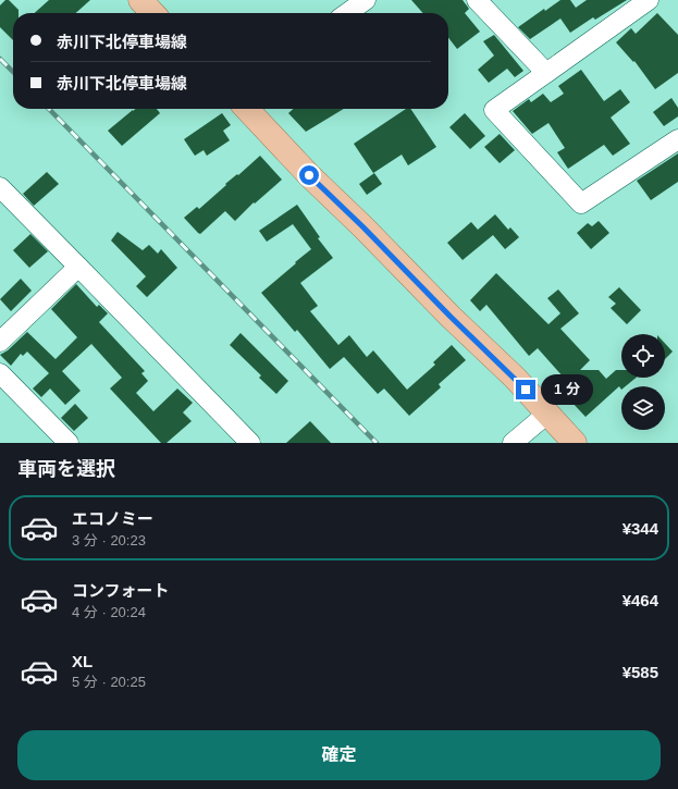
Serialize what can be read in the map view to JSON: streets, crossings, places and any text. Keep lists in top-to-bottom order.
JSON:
{
  "page": {
    "banner": ["赤川下北停車場線", "赤川下北停車場線"],
    "bubble": "1 分",
    "heading": "車両を選択",
    "list": [
      {
        "name": "エコノミー",
        "note": "3 分 · 20:23",
        "value": "¥344"
      },
      {
        "name": "コンフォート",
        "note": "4 分 · 20:24",
        "value": "¥464"
      },
      {
        "name": "XL",
        "note": "5 分 · 20:25",
        "value": "¥585"
      }
    ],
    "buttons": "確定"
  }
}
